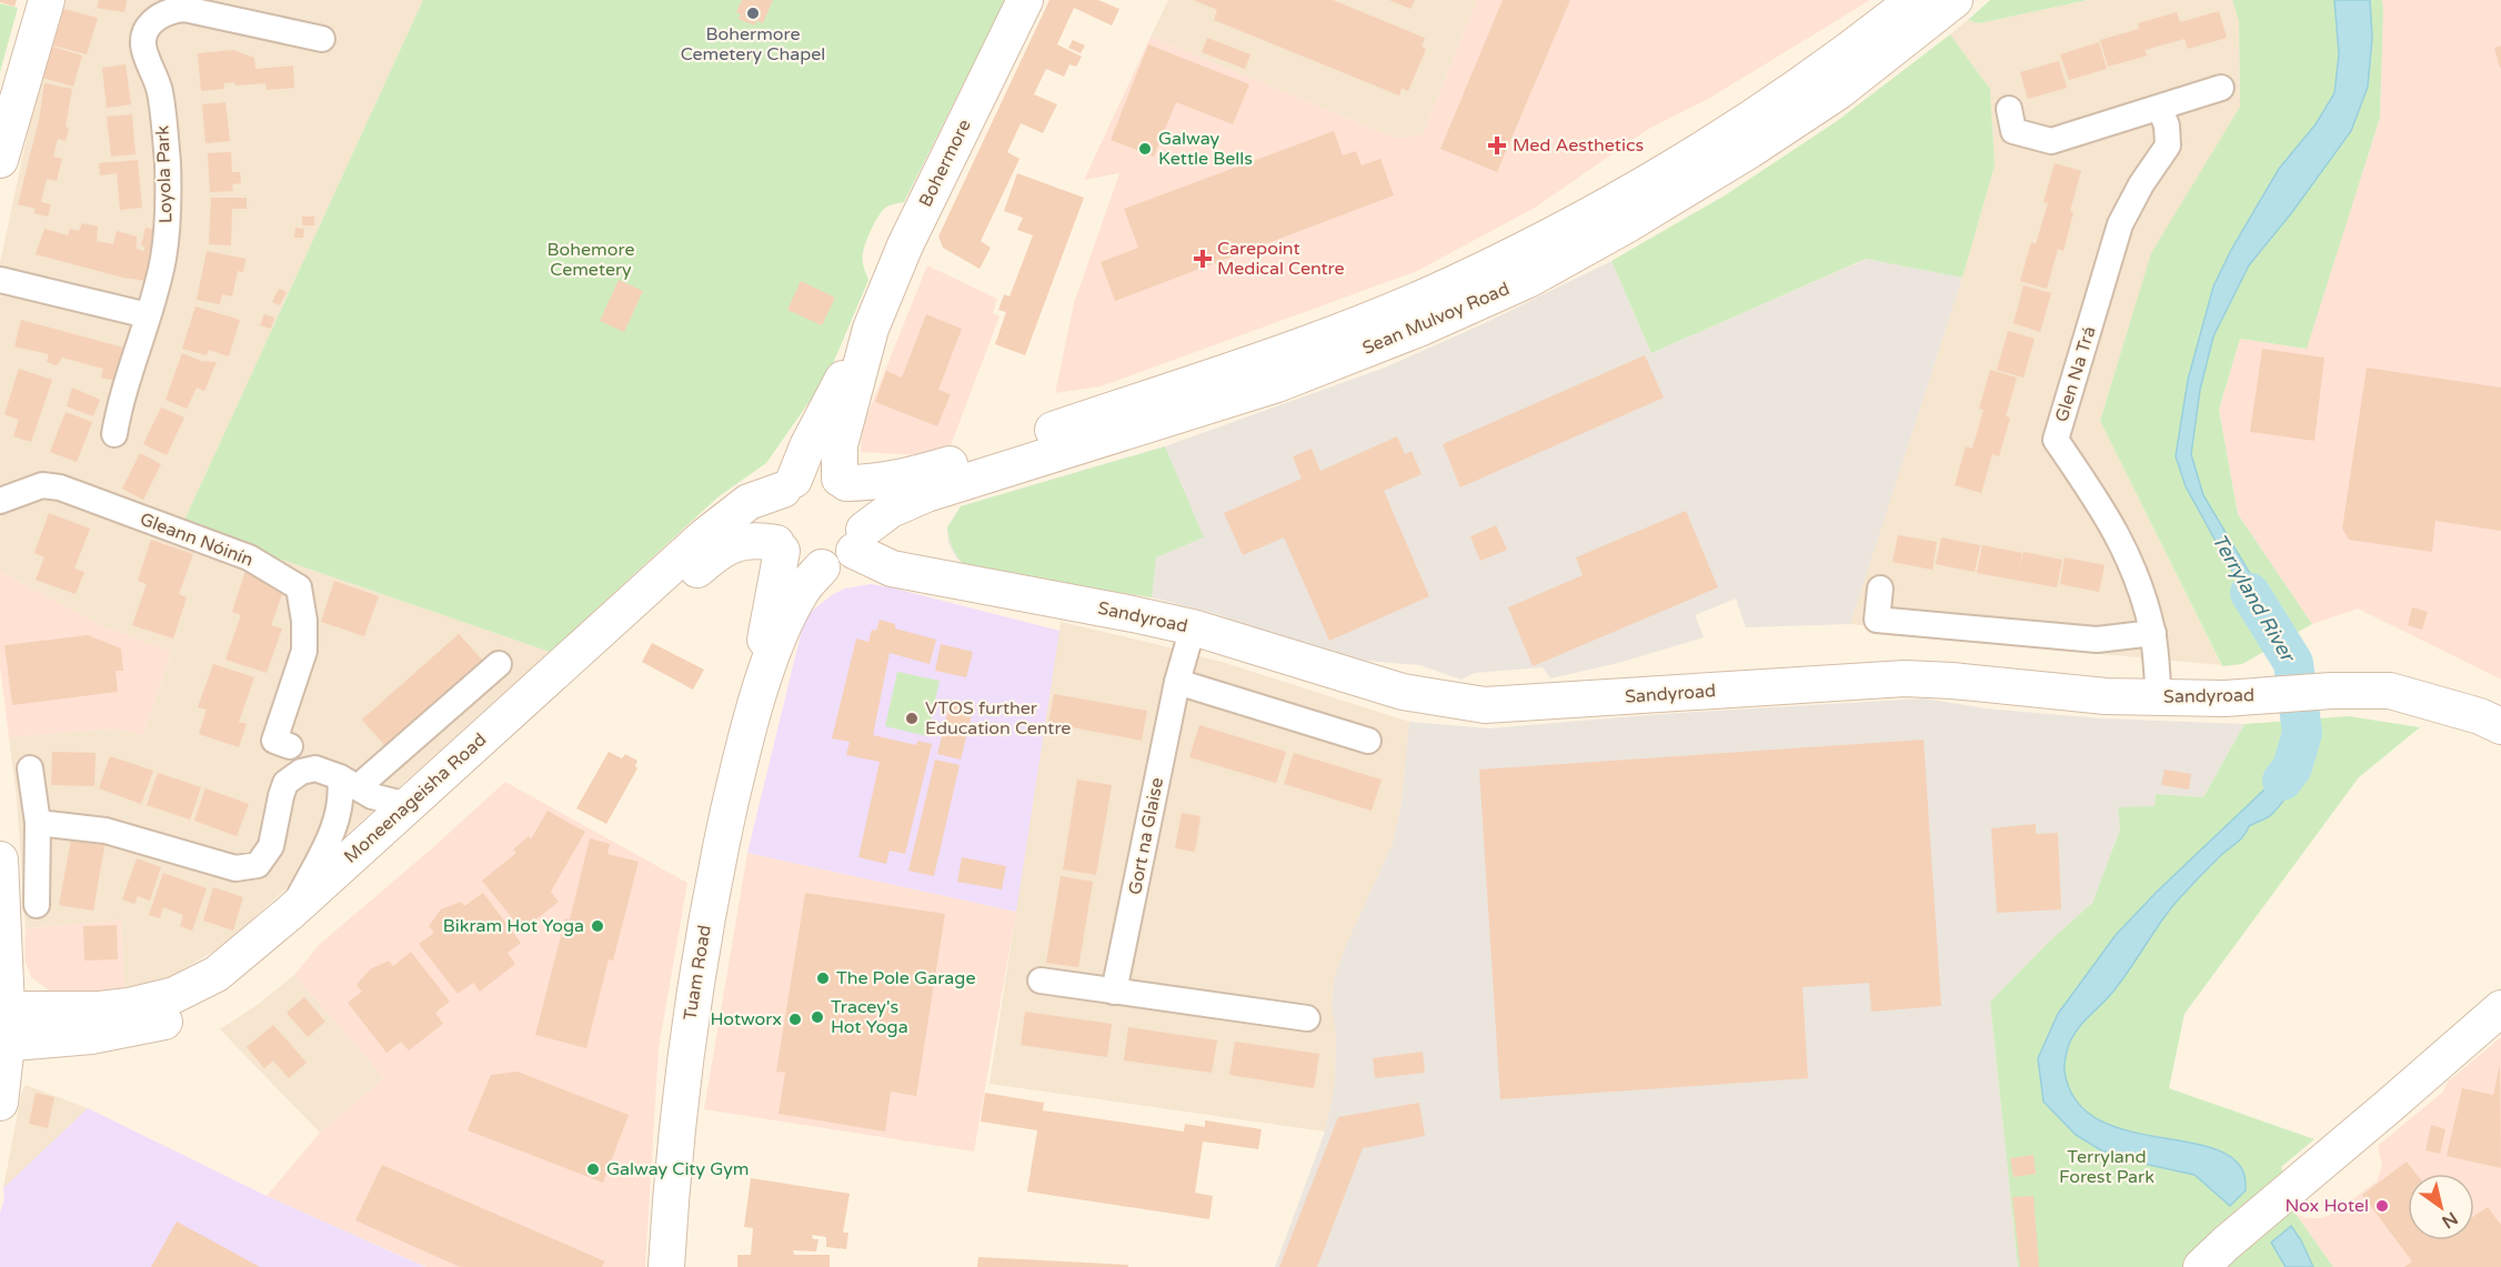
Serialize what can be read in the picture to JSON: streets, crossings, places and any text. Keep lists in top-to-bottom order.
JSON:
{
  "streets": {
    "main road": [
      "Bohermore",
      "Sean Mulvoy Road",
      "Sandyroad",
      "Moneenageisha Road",
      "Tuam Road"
    ],
    "street": [
      "Loyola Park",
      "Glen Na Trá",
      "Gleann Nóinín",
      "Gort na Glaise"
    ]
  },
  "crossings": [
    ["Bohermore", "Sean Mulvoy Road"],
    ["Bohermore", "Sandyroad"],
    ["Bohermore", "Moneenageisha Road"],
    ["Bohermore", "Tuam Road"],
    ["Sean Mulvoy Road", "Sandyroad"],
    ["Sean Mulvoy Road", "Moneenageisha Road"],
    ["Sean Mulvoy Road", "Tuam Road"],
    ["Glen Na Trá", "Sandyroad"],
    ["Sandyroad", "Moneenageisha Road"],
    ["Sandyroad", "Gort na Glaise"],
    ["Sandyroad", "Tuam Road"],
    ["Moneenageisha Road", "Tuam Road"]
  ],
  "water": ["Terryland River"],
  "parks": ["Bohemore Cemetery", "Terryland Forest Park"],
  "places": {
    "other": [
      "Bohermore Cemetery Chapel",
      "Galway Kettle Bells",
      "VTOS further Education Centre",
      "Bikram Hot Yoga",
      "The Pole Garage",
      "Tracey's Hot Yoga",
      "Hotworx",
      "Galway City Gym",
      "Nox Hotel"
    ],
    "health": ["Med Aesthetics", "Carepoint Medical Centre"]
  },
  "north": "bottom right"
}
